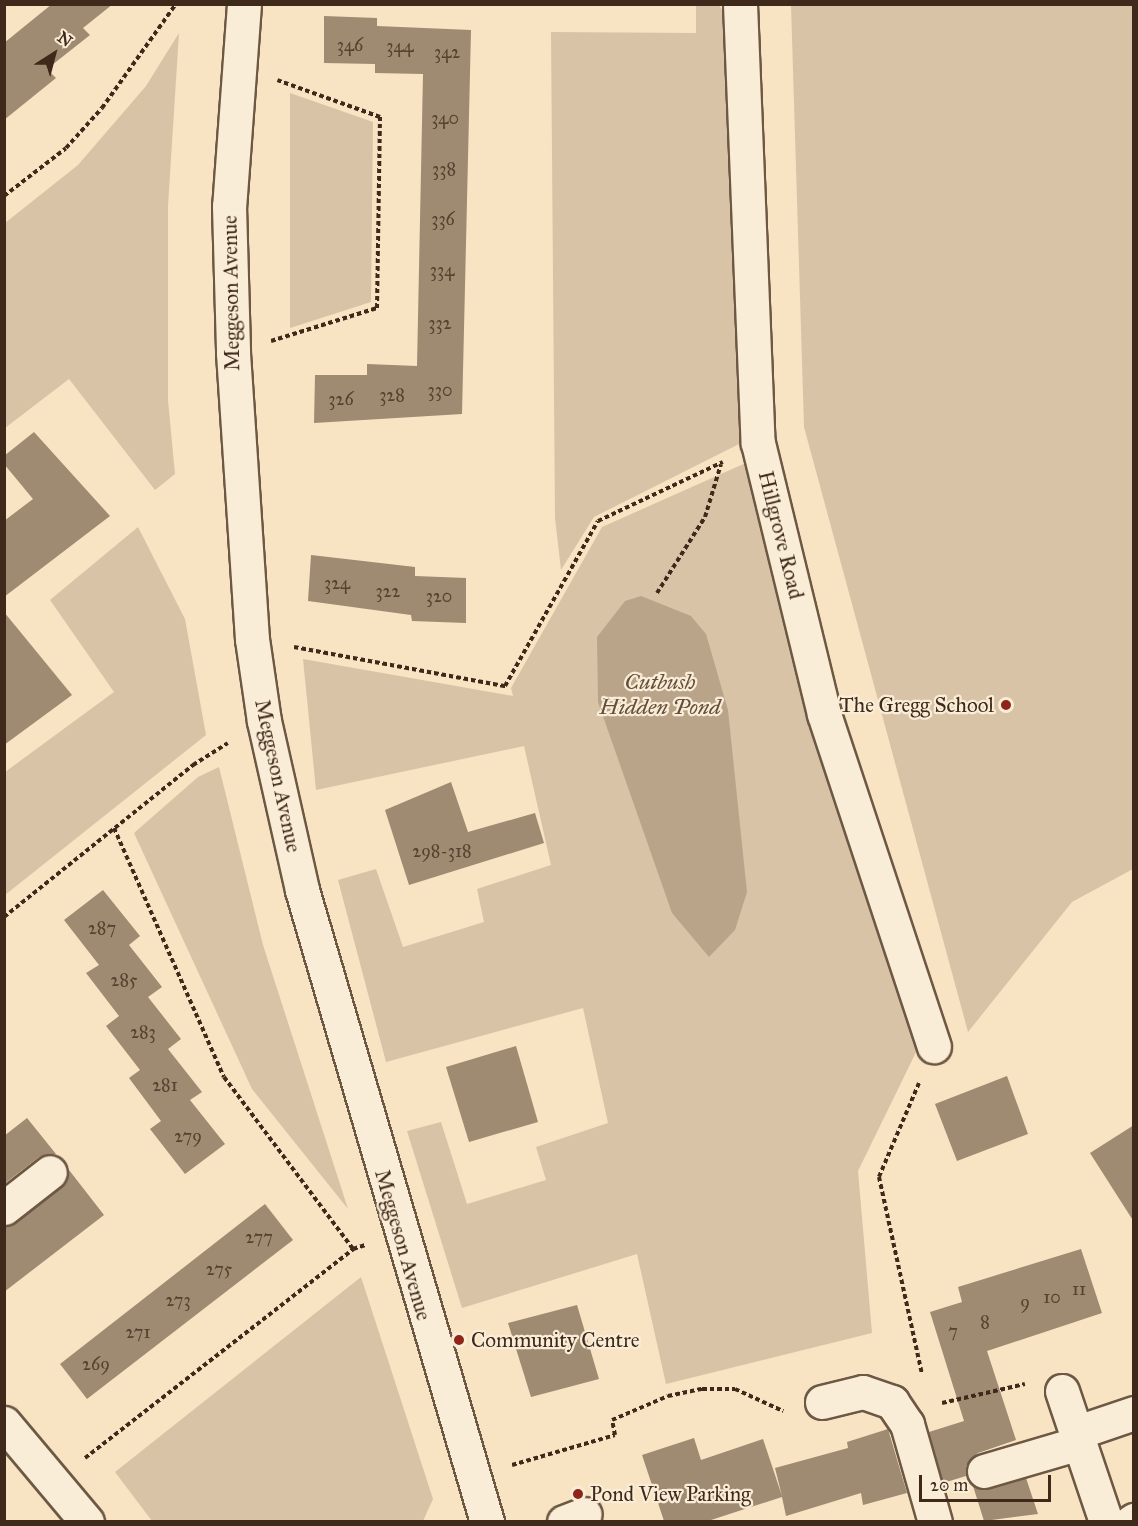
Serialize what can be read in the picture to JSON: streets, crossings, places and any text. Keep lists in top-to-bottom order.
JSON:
{
  "streets": {
    "street": ["Meggeson Avenue", "Hillgrove Road"]
  },
  "water": ["Cutbush Hidden Pond"],
  "places": ["The Gregg School", "Community Centre", "Pond View Parking"],
  "house_numbers": [
    "346",
    "344",
    "342",
    "340",
    "338",
    "336",
    "334",
    "332",
    "330",
    "328",
    "326",
    "324",
    "322",
    "320",
    "298-318",
    "287",
    "285",
    "283",
    "281",
    "279",
    "277",
    "275",
    "11",
    "10",
    "273",
    "9",
    "8",
    "7",
    "271",
    "269"
  ],
  "scale_bar": "20 m",
  "north": "top right"
}
